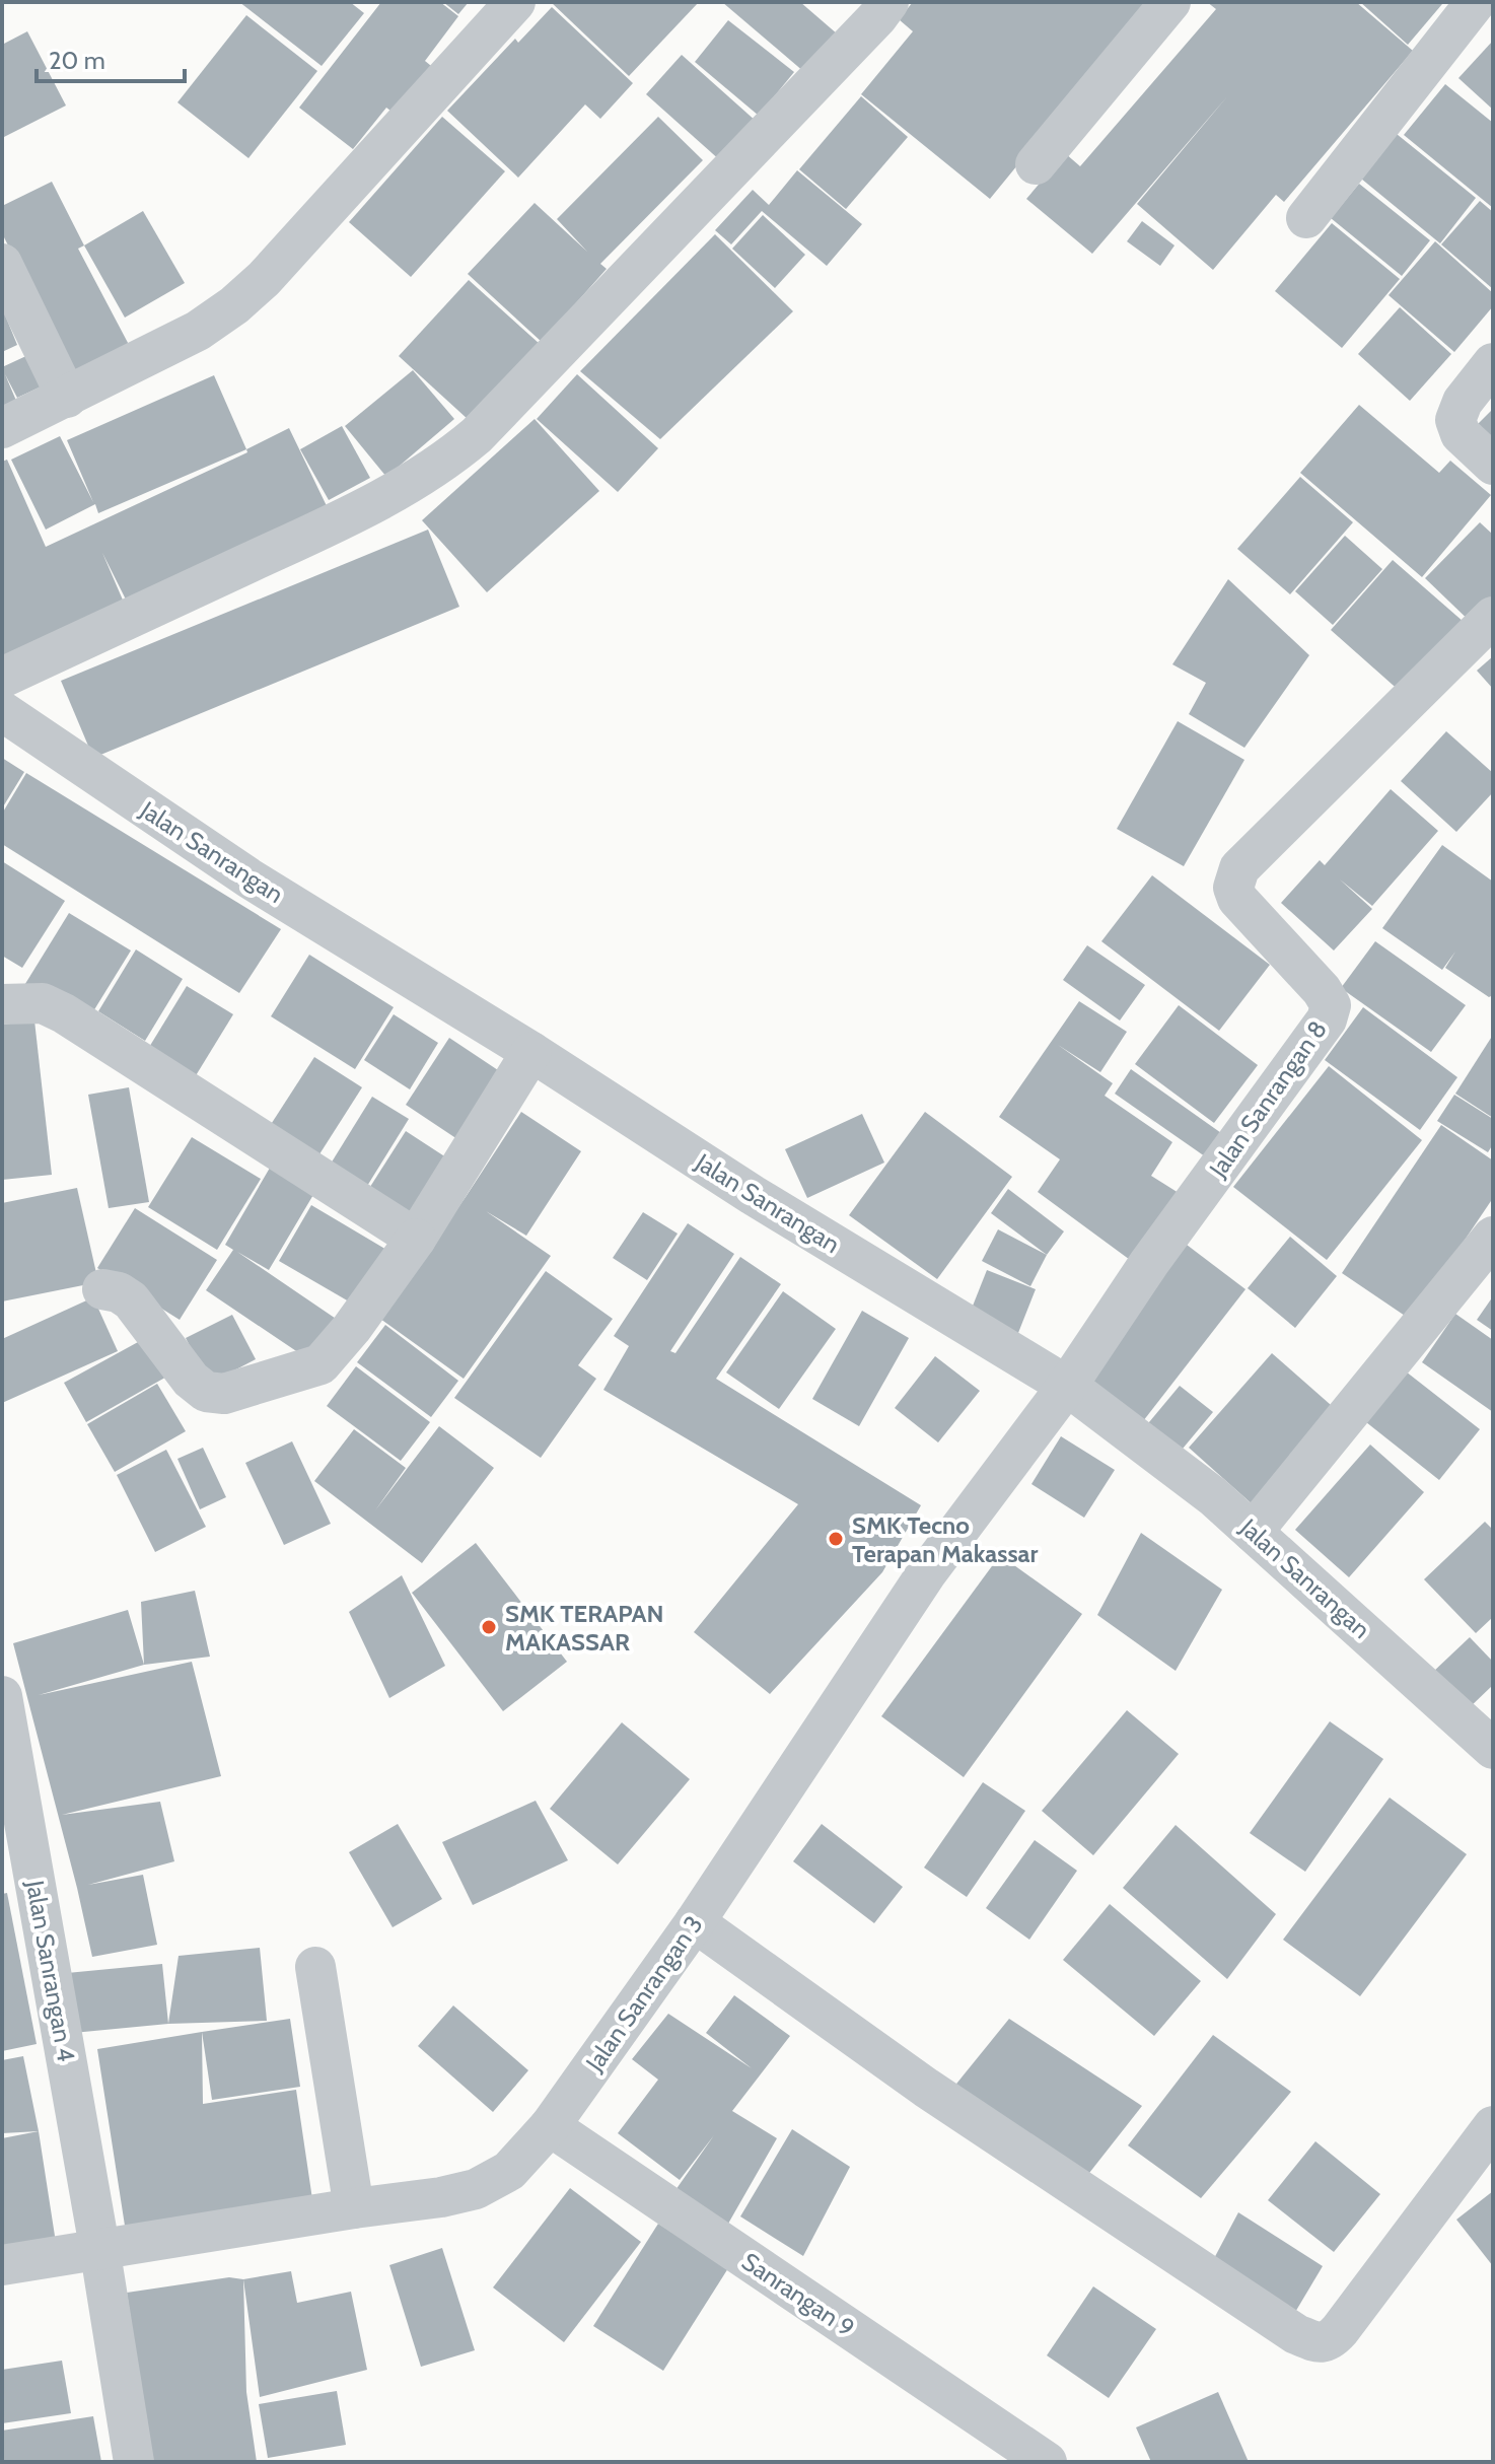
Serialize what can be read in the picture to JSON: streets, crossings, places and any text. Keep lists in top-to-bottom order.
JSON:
{
  "streets": {
    "street": [
      "Jalan Sanrangan",
      "Jalan Sanrangan 8",
      "Jalan Sanrangan 4",
      "Jalan Sanrangan 3",
      "Sanrangan 9"
    ]
  },
  "crossings": [
    ["Jalan Sanrangan", "Jalan Sanrangan 8"],
    ["Jalan Sanrangan", "Jalan Sanrangan 3"],
    ["Jalan Sanrangan 8", "Jalan Sanrangan 3"],
    ["Jalan Sanrangan 4", "Jalan Sanrangan 3"],
    ["Jalan Sanrangan 3", "Sanrangan 9"]
  ],
  "places": ["SMK Tecno Terapan Makassar", "SMK TERAPAN MAKASSAR"],
  "scale_bar": "20 m"
}
